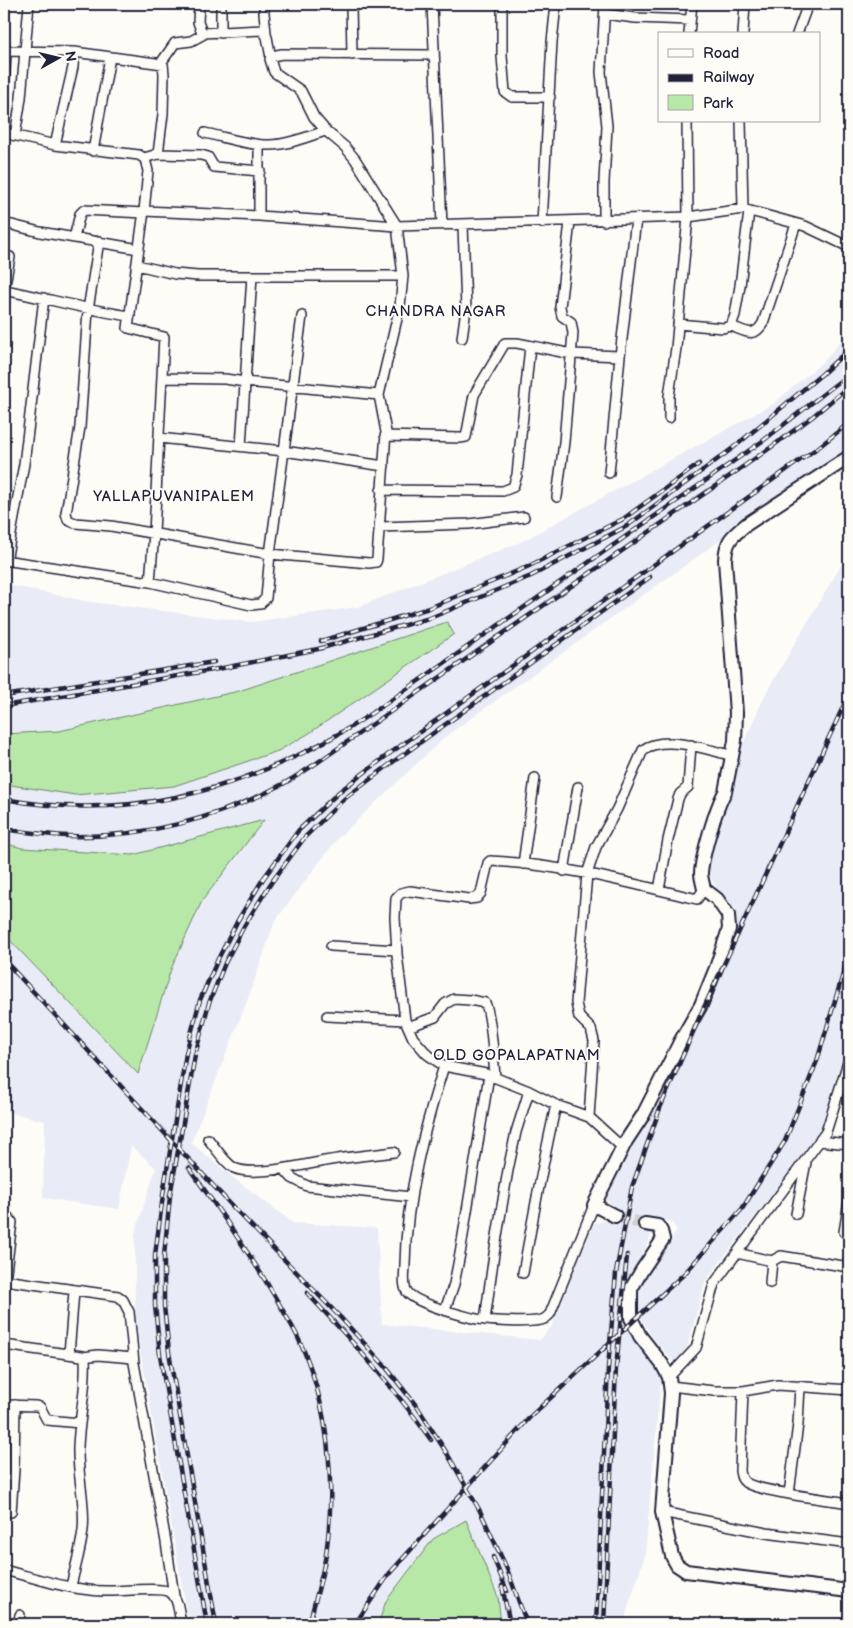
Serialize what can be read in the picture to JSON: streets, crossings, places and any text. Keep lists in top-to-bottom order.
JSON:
{
  "districts": ["CHANDRA NAGAR", "YALLAPUVANIPALEM", "OLD GOPALAPATNAM"],
  "legend": ["Road", "Railway", "Park"],
  "north": "right"
}
